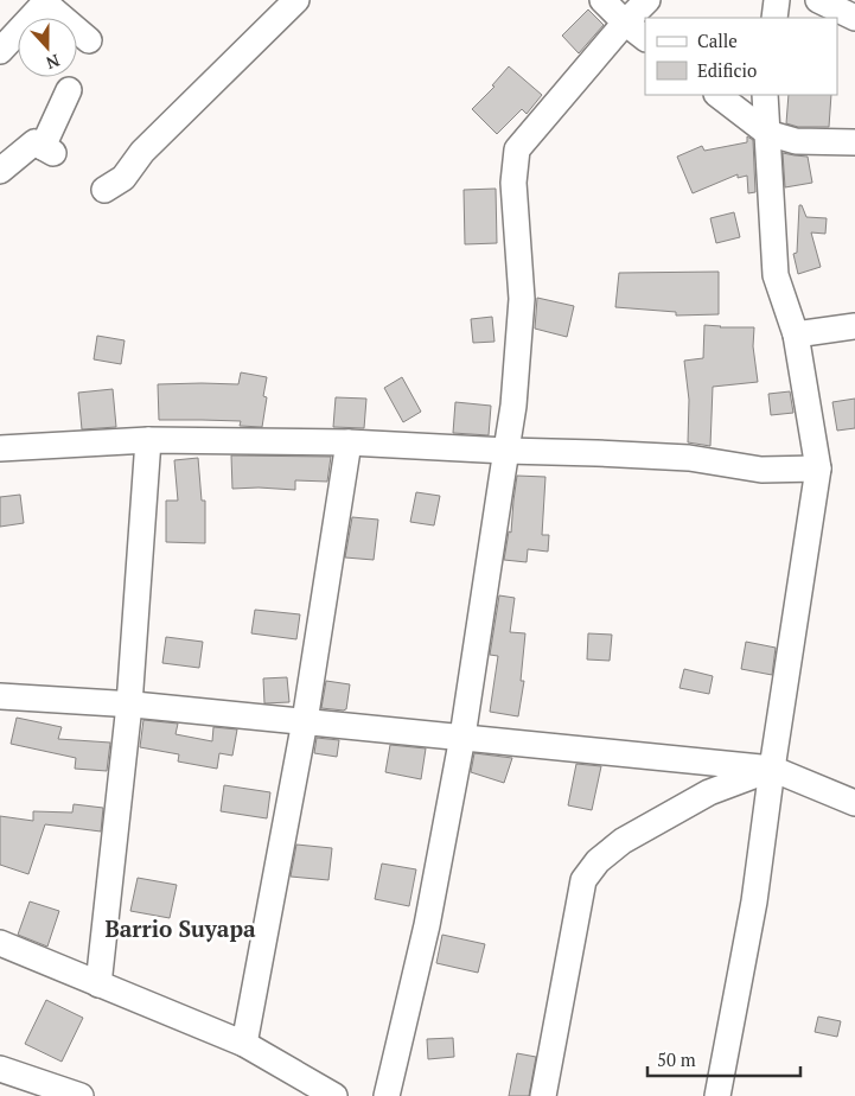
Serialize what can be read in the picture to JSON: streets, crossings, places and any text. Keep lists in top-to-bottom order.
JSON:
{
  "districts": ["Barrio Suyapa"],
  "legend": ["Calle", "Edificio"],
  "scale_bar": "50 m",
  "north": "bottom"
}
